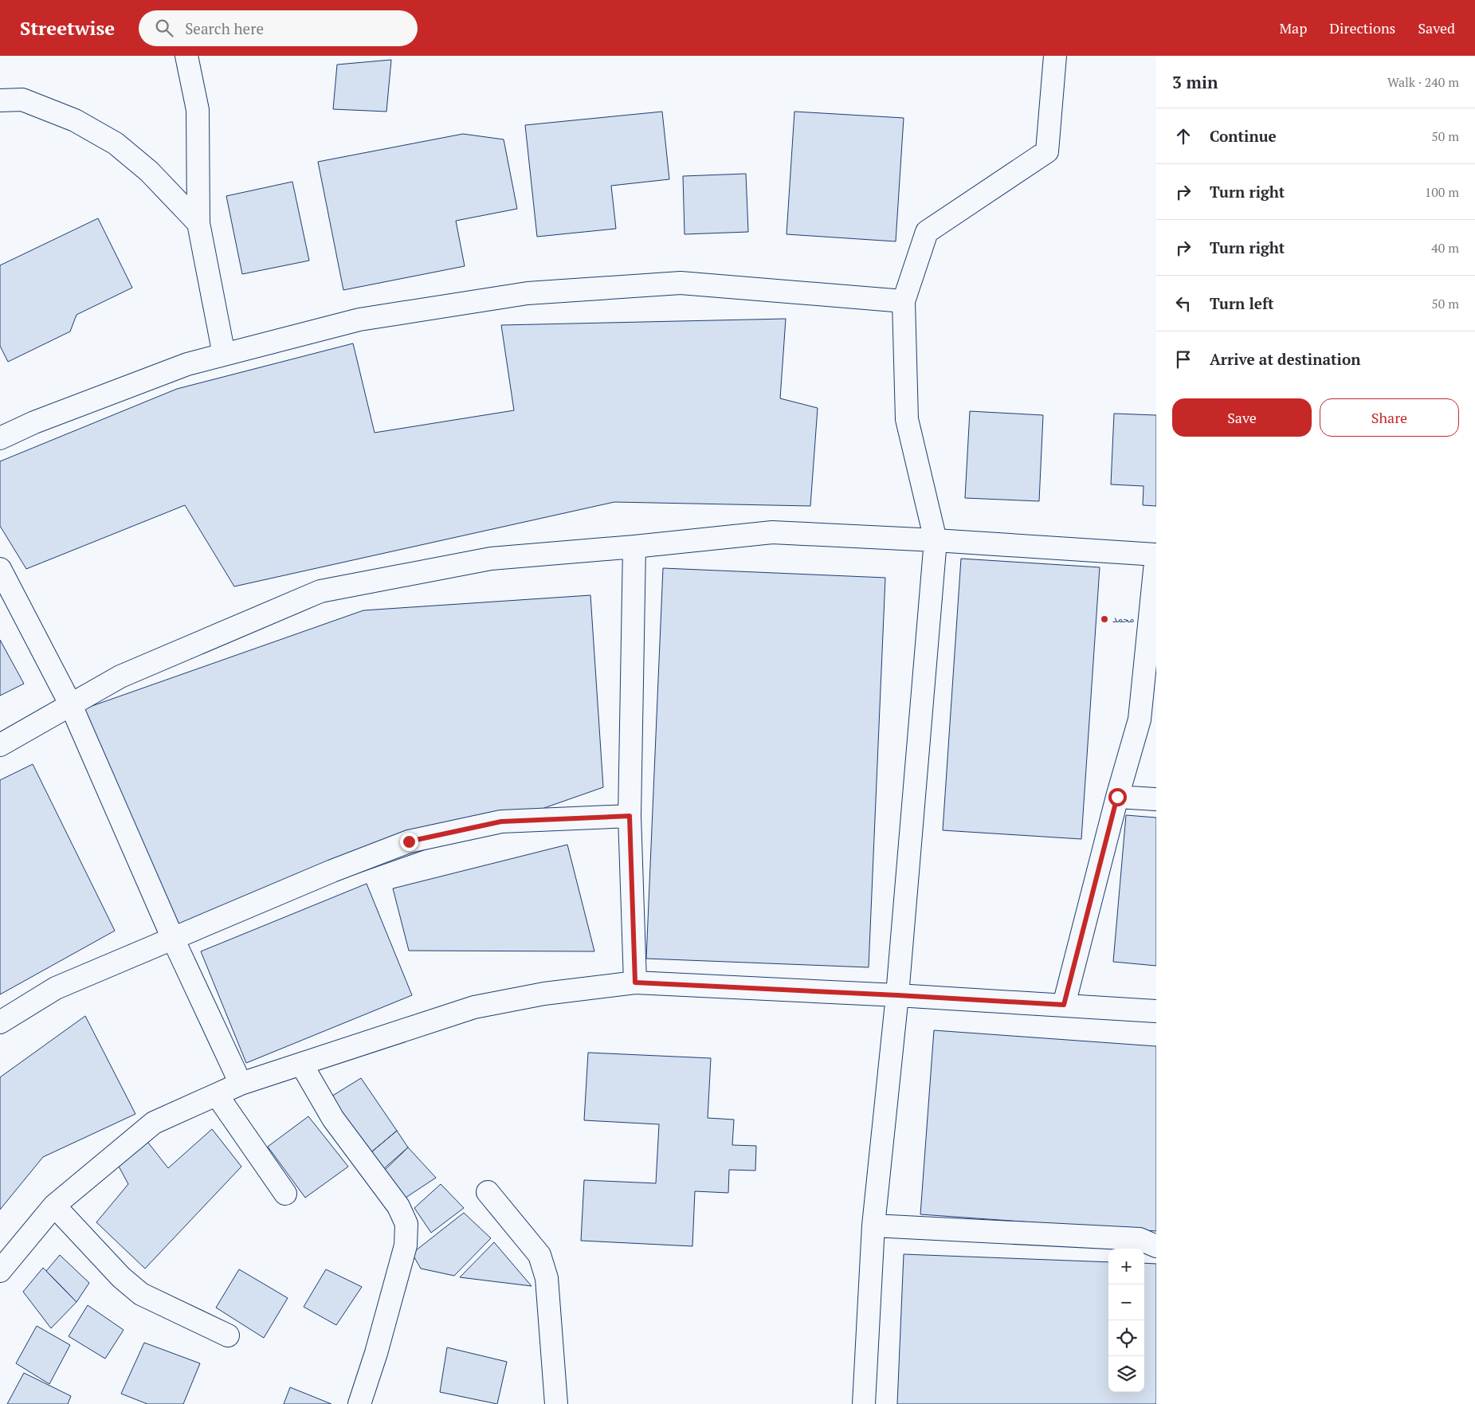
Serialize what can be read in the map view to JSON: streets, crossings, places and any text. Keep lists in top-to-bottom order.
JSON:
{
  "places": ["محمد"],
  "page": {
    "header": "Streetwise",
    "search": "Search here",
    "nav": ["Map", "Directions", "Saved"],
    "heading": ["3 min", "Walk · 240 m"],
    "list": [
      ["Continue", "50 m"],
      ["Turn right", "100 m"],
      ["Turn right", "40 m"],
      ["Turn left", "50 m"],
      "Arrive at destination"
    ],
    "buttons": ["Save", "Share"],
    "map_buttons": ["+", "−"]
  }
}
